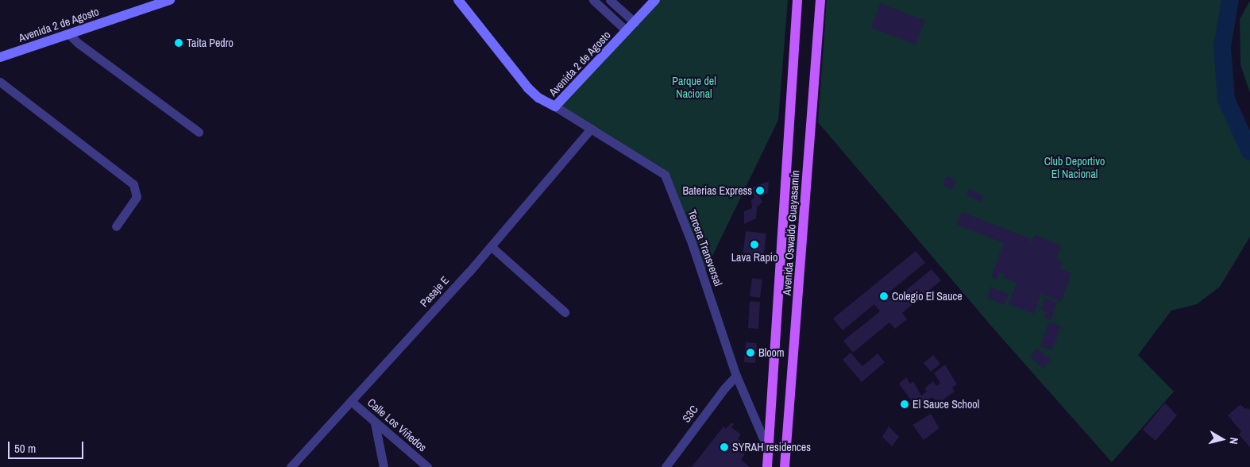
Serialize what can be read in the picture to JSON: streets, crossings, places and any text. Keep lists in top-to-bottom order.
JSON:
{
  "streets": {
    "main road": ["Avenida 2 de Agosto", "Avenida Oswaldo Guayasamín"],
    "street": [
      "Tercera Transversal",
      "Pasaje E",
      "S3C",
      "Calle Los Viñedos"
    ]
  },
  "crossings": [
    ["Avenida 2 de Agosto", "Tercera Transversal"],
    ["Avenida Oswaldo Guayasamín", "Tercera Transversal"],
    ["Tercera Transversal", "Pasaje E"],
    ["Tercera Transversal", "S3C"],
    ["Pasaje E", "Calle Los Viñedos"]
  ],
  "parks": ["Parque del Nacional", "Club Deportivo El Nacional"],
  "places": [
    "Taita Pedro",
    "Baterias Express",
    "Lava Rapio",
    "Colegio El Sauce",
    "Bloom",
    "El Sauce School",
    "SYRAH residences"
  ],
  "scale_bar": "50 m",
  "north": "right"
}
